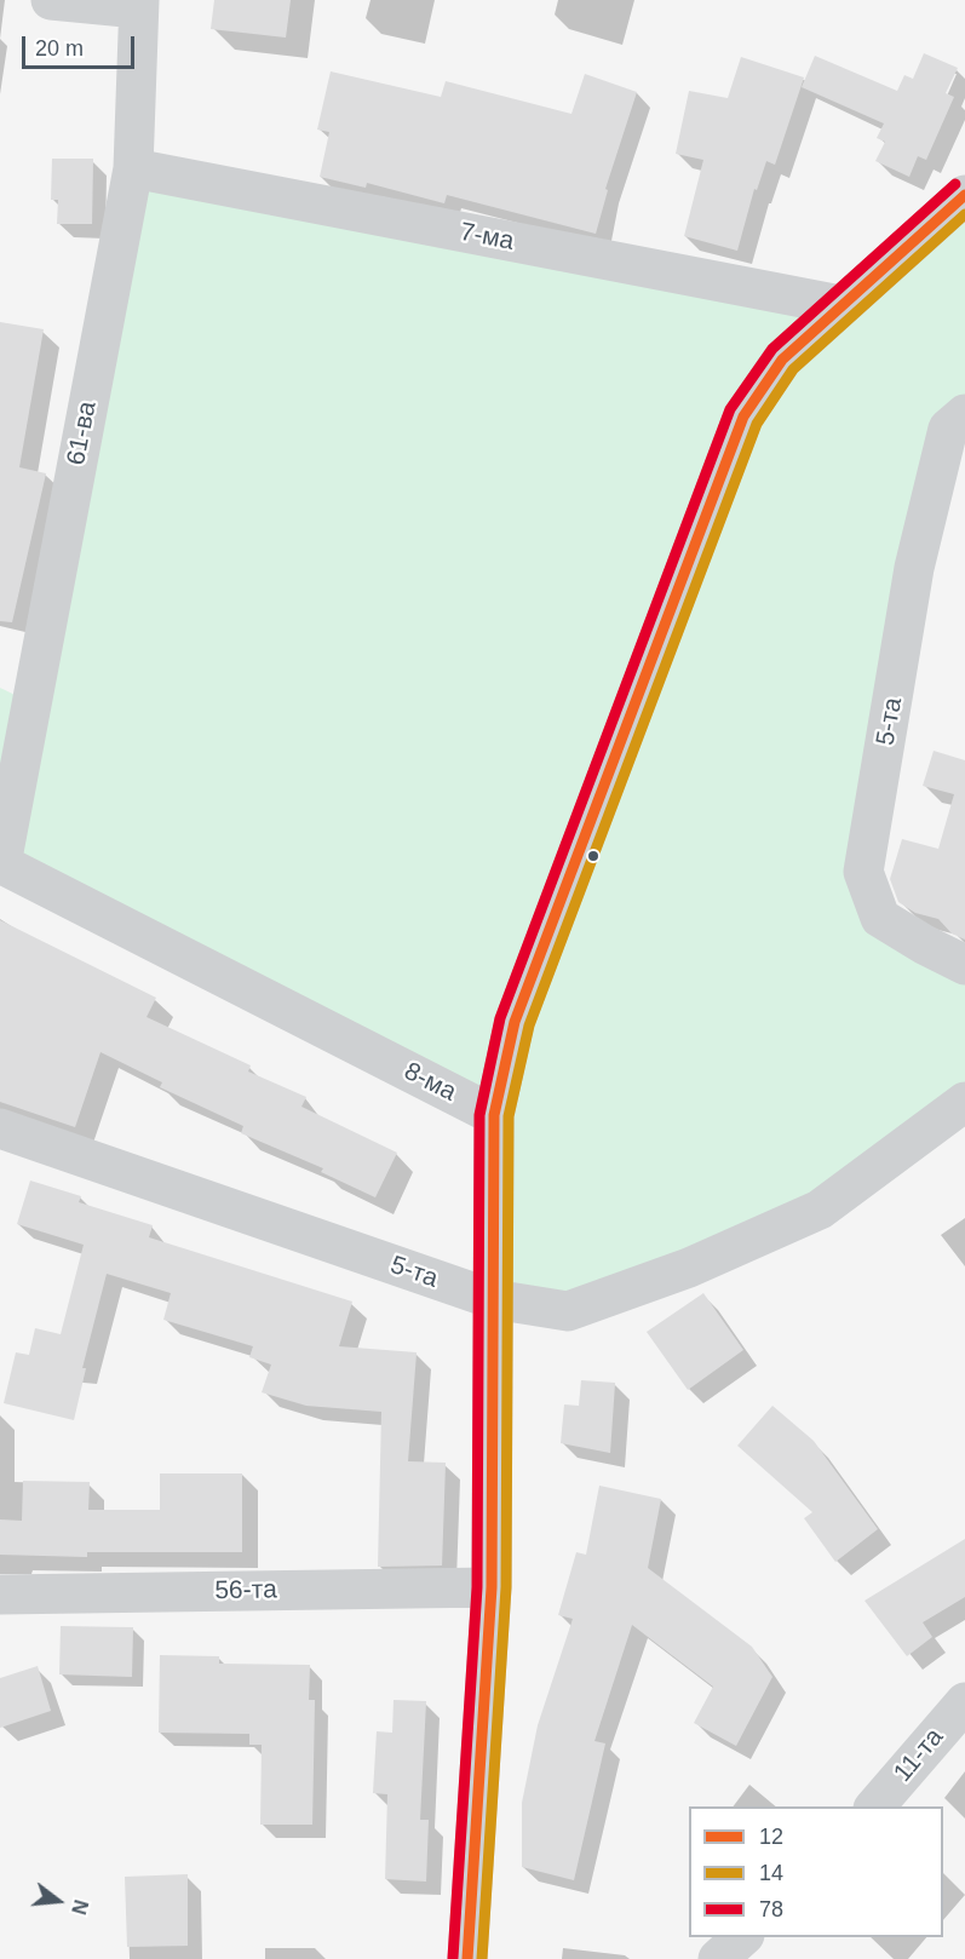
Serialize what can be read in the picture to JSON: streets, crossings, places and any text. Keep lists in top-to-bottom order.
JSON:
{
  "streets": {
    "street": [
      "7-ма",
      "61-ва",
      "5-та",
      "8-ма",
      "56-та",
      "11-та"
    ]
  },
  "crossings": [
    ["7-ма", "61-ва"],
    ["61-ва", "8-ма"]
  ],
  "lines": ["transit line 78", "transit line 12", "transit line 14"],
  "legend": ["12", "14", "78"],
  "scale_bar": "20 m",
  "north": "right"
}
